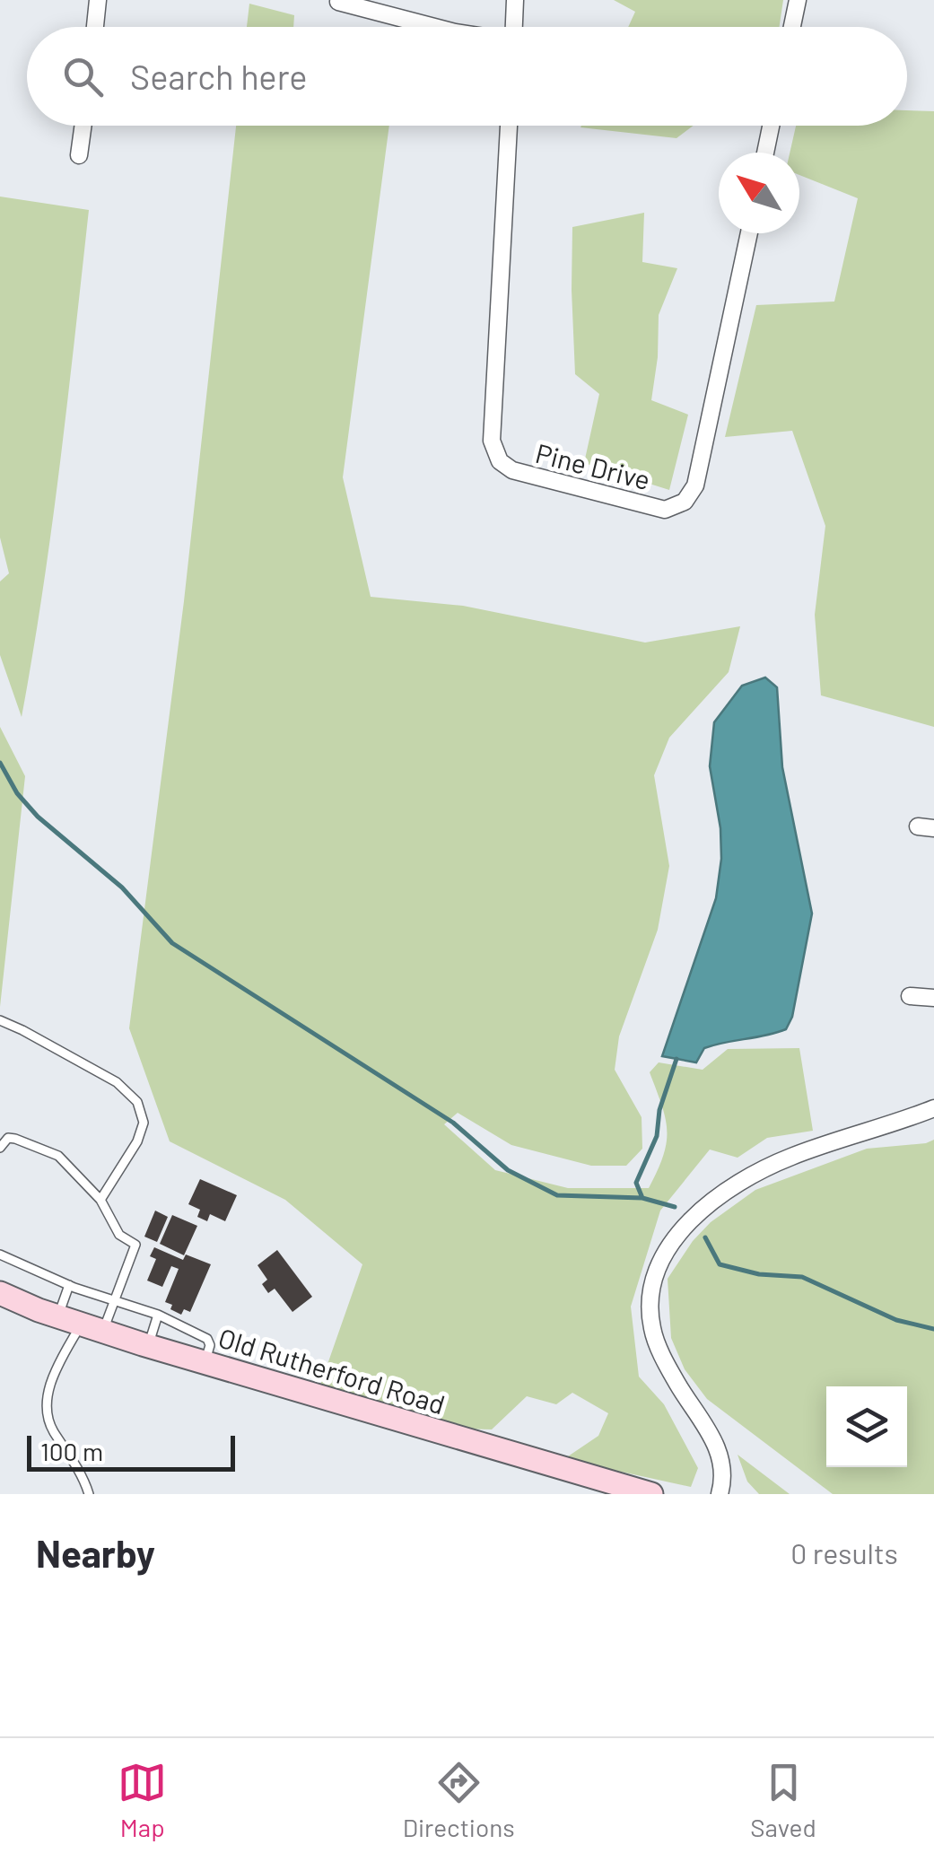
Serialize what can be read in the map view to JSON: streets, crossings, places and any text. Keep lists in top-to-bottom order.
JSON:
{
  "streets": {
    "street": ["Pine Drive", "Old Rutherford Road"]
  },
  "scale_bar": "100 m",
  "north": "top left",
  "page": {
    "search": "Search here",
    "scale": "100 m",
    "heading": ["Nearby", "0 results"],
    "nav": ["Map", "Directions", "Saved"]
  }
}
